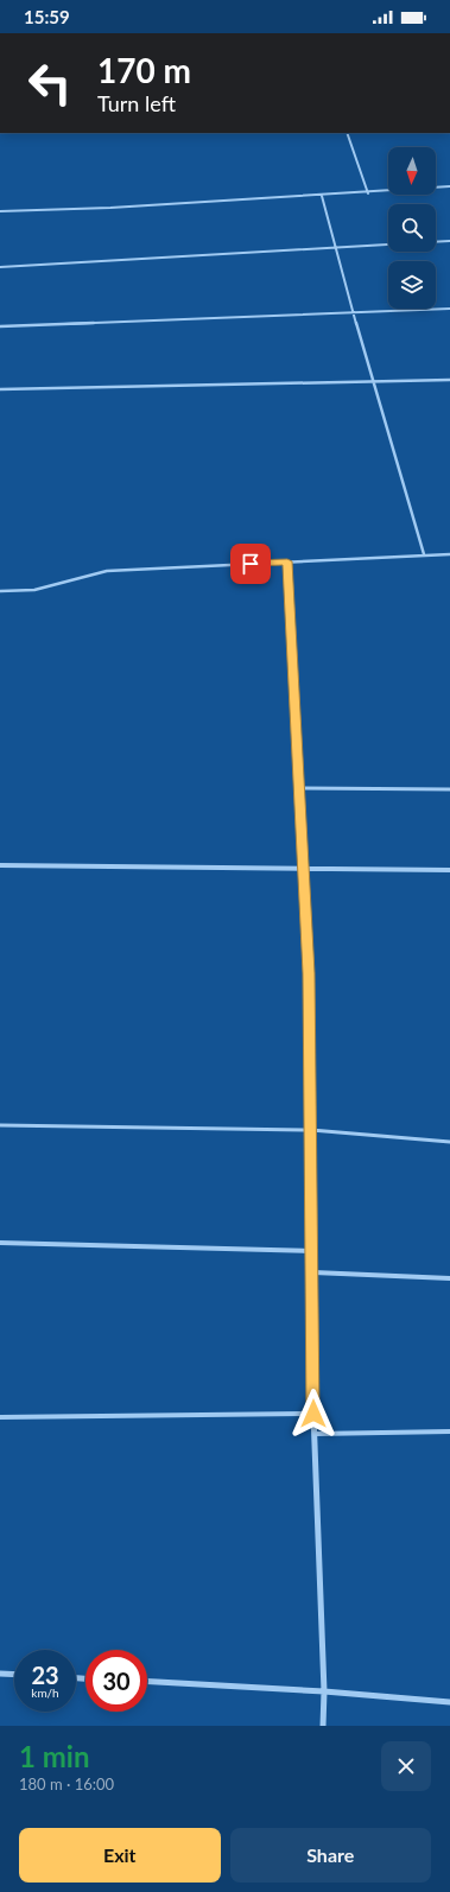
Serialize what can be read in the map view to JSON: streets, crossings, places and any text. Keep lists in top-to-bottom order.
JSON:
{
  "north": "bottom",
  "page": {
    "status": "15:59",
    "turn": ["170 m", "Turn left"],
    "speed": "23 km/h",
    "limit": "30",
    "heading": ["1 min", "180 m · 16:00"],
    "buttons": ["Exit", "Share"]
  }
}
